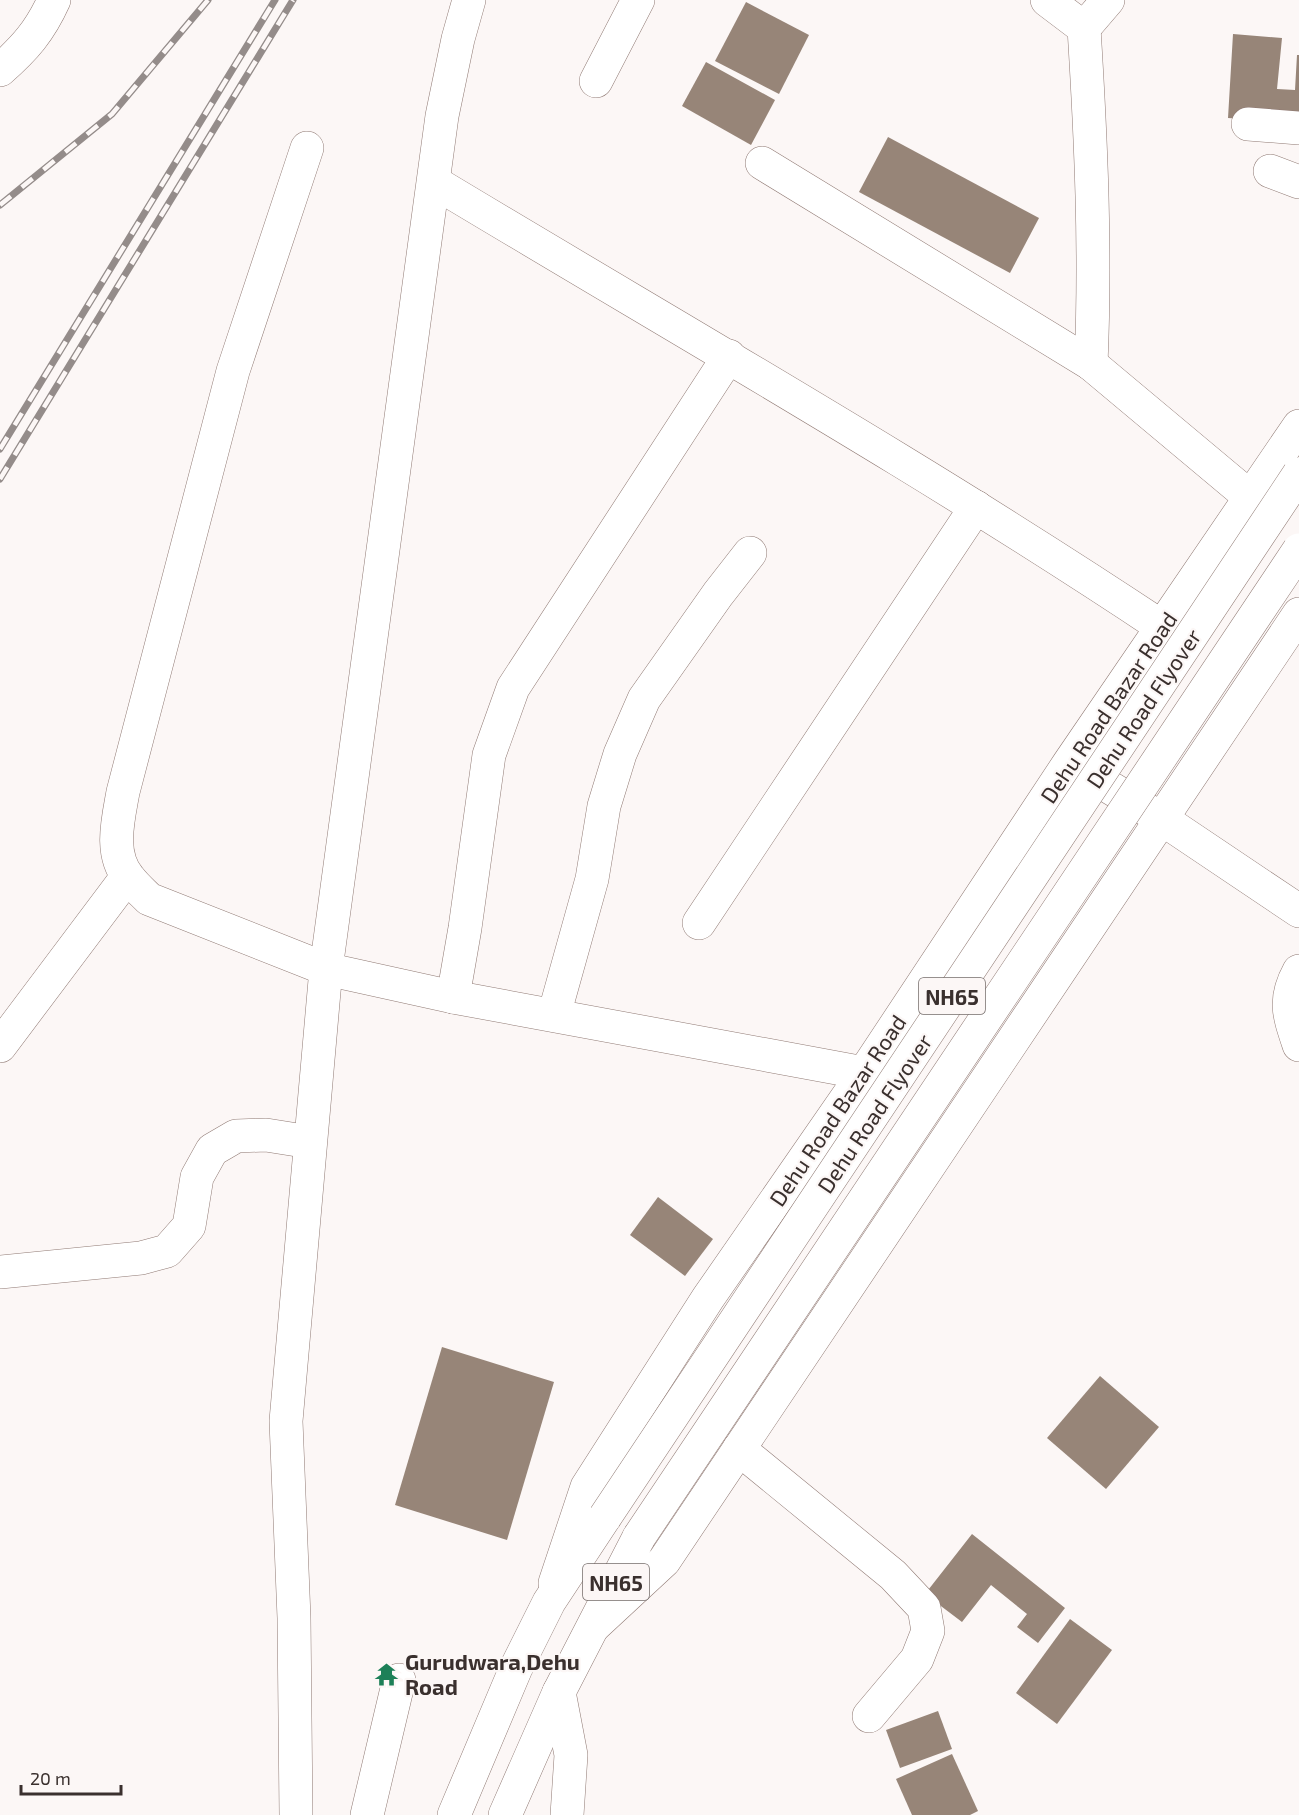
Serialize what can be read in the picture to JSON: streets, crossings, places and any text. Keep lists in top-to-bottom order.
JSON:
{
  "streets": {
    "main road": ["Dehu Road Bazar Road", "Dehu Road Flyover", "NH65"]
  },
  "crossings": [
    ["Dehu Road Bazar Road", "Dehu Road Flyover"],
    ["Dehu Road Bazar Road", "NH65"],
    ["Dehu Road Flyover", "NH65"]
  ],
  "places": {
    "temple": ["Gurudwara,Dehu Road"]
  },
  "scale_bar": "20 m"
}
